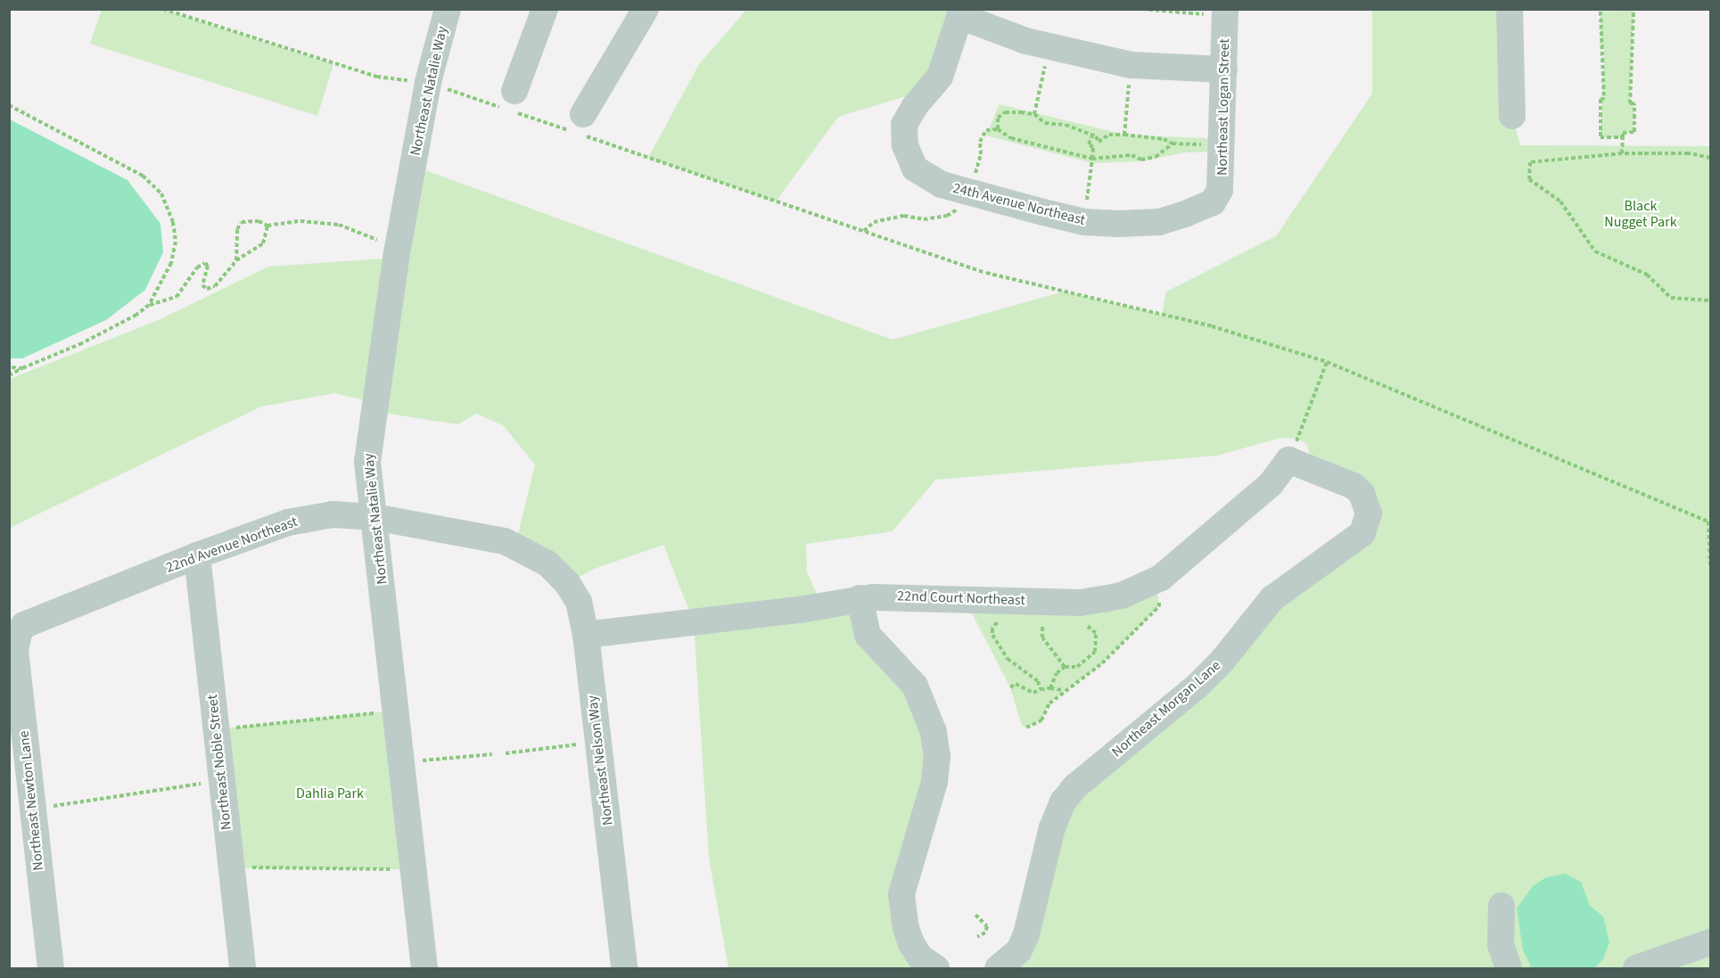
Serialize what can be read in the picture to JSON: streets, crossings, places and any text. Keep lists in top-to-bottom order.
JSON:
{
  "streets": {
    "street": [
      "Northeast Natalie Way",
      "Northeast Logan Street",
      "24th Avenue Northeast",
      "22nd Avenue Northeast",
      "22nd Court Northeast",
      "Northeast Morgan Lane",
      "Northeast Nelson Way",
      "Northeast Noble Street",
      "Northeast Newton Lane"
    ]
  },
  "crossings": [
    ["Northeast Natalie Way", "22nd Avenue Northeast"],
    ["Northeast Logan Street", "24th Avenue Northeast"],
    ["22nd Avenue Northeast", "Northeast Nelson Way"],
    ["22nd Avenue Northeast", "Northeast Noble Street"],
    ["22nd Avenue Northeast", "Northeast Newton Lane"],
    ["22nd Court Northeast", "Northeast Morgan Lane"],
    ["22nd Court Northeast", "Northeast Nelson Way"]
  ],
  "parks": ["Black Nugget Park", "Dahlia Park"]
}
